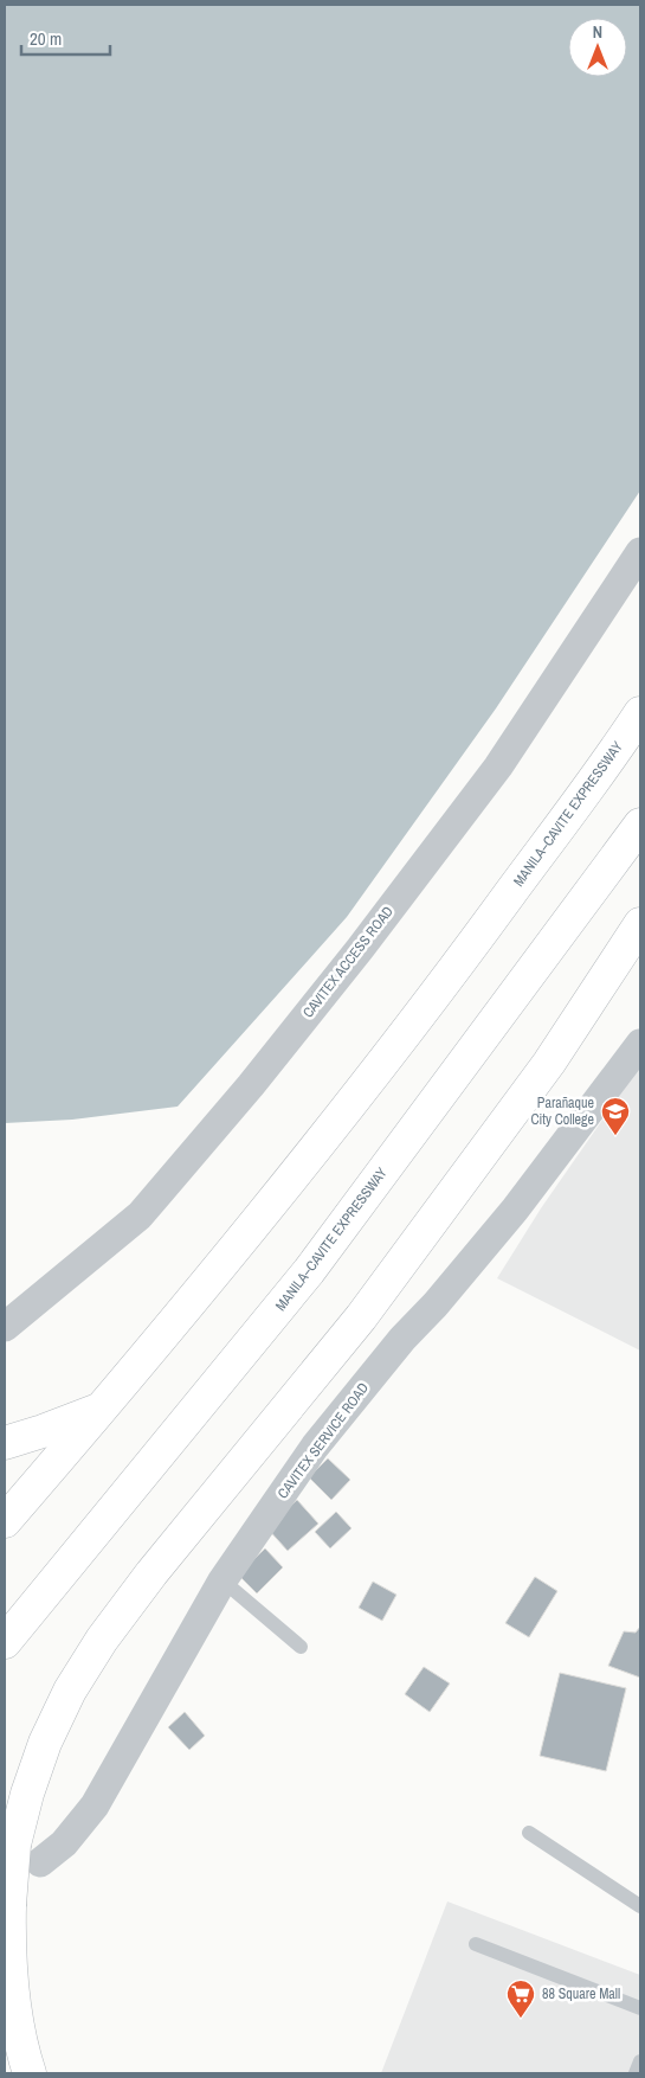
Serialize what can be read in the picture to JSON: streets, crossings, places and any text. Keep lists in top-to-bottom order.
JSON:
{
  "streets": {
    "highway": ["MANILA–CAVITE EXPRESSWAY"],
    "street": ["CAVITEX ACCESS ROAD", "CAVITEX SERVICE ROAD"]
  },
  "places": {
    "school or university": ["Parañaque City College"],
    "supermarket": ["88 Square Mall"]
  },
  "scale_bar": "20 m",
  "north": "top"
}
